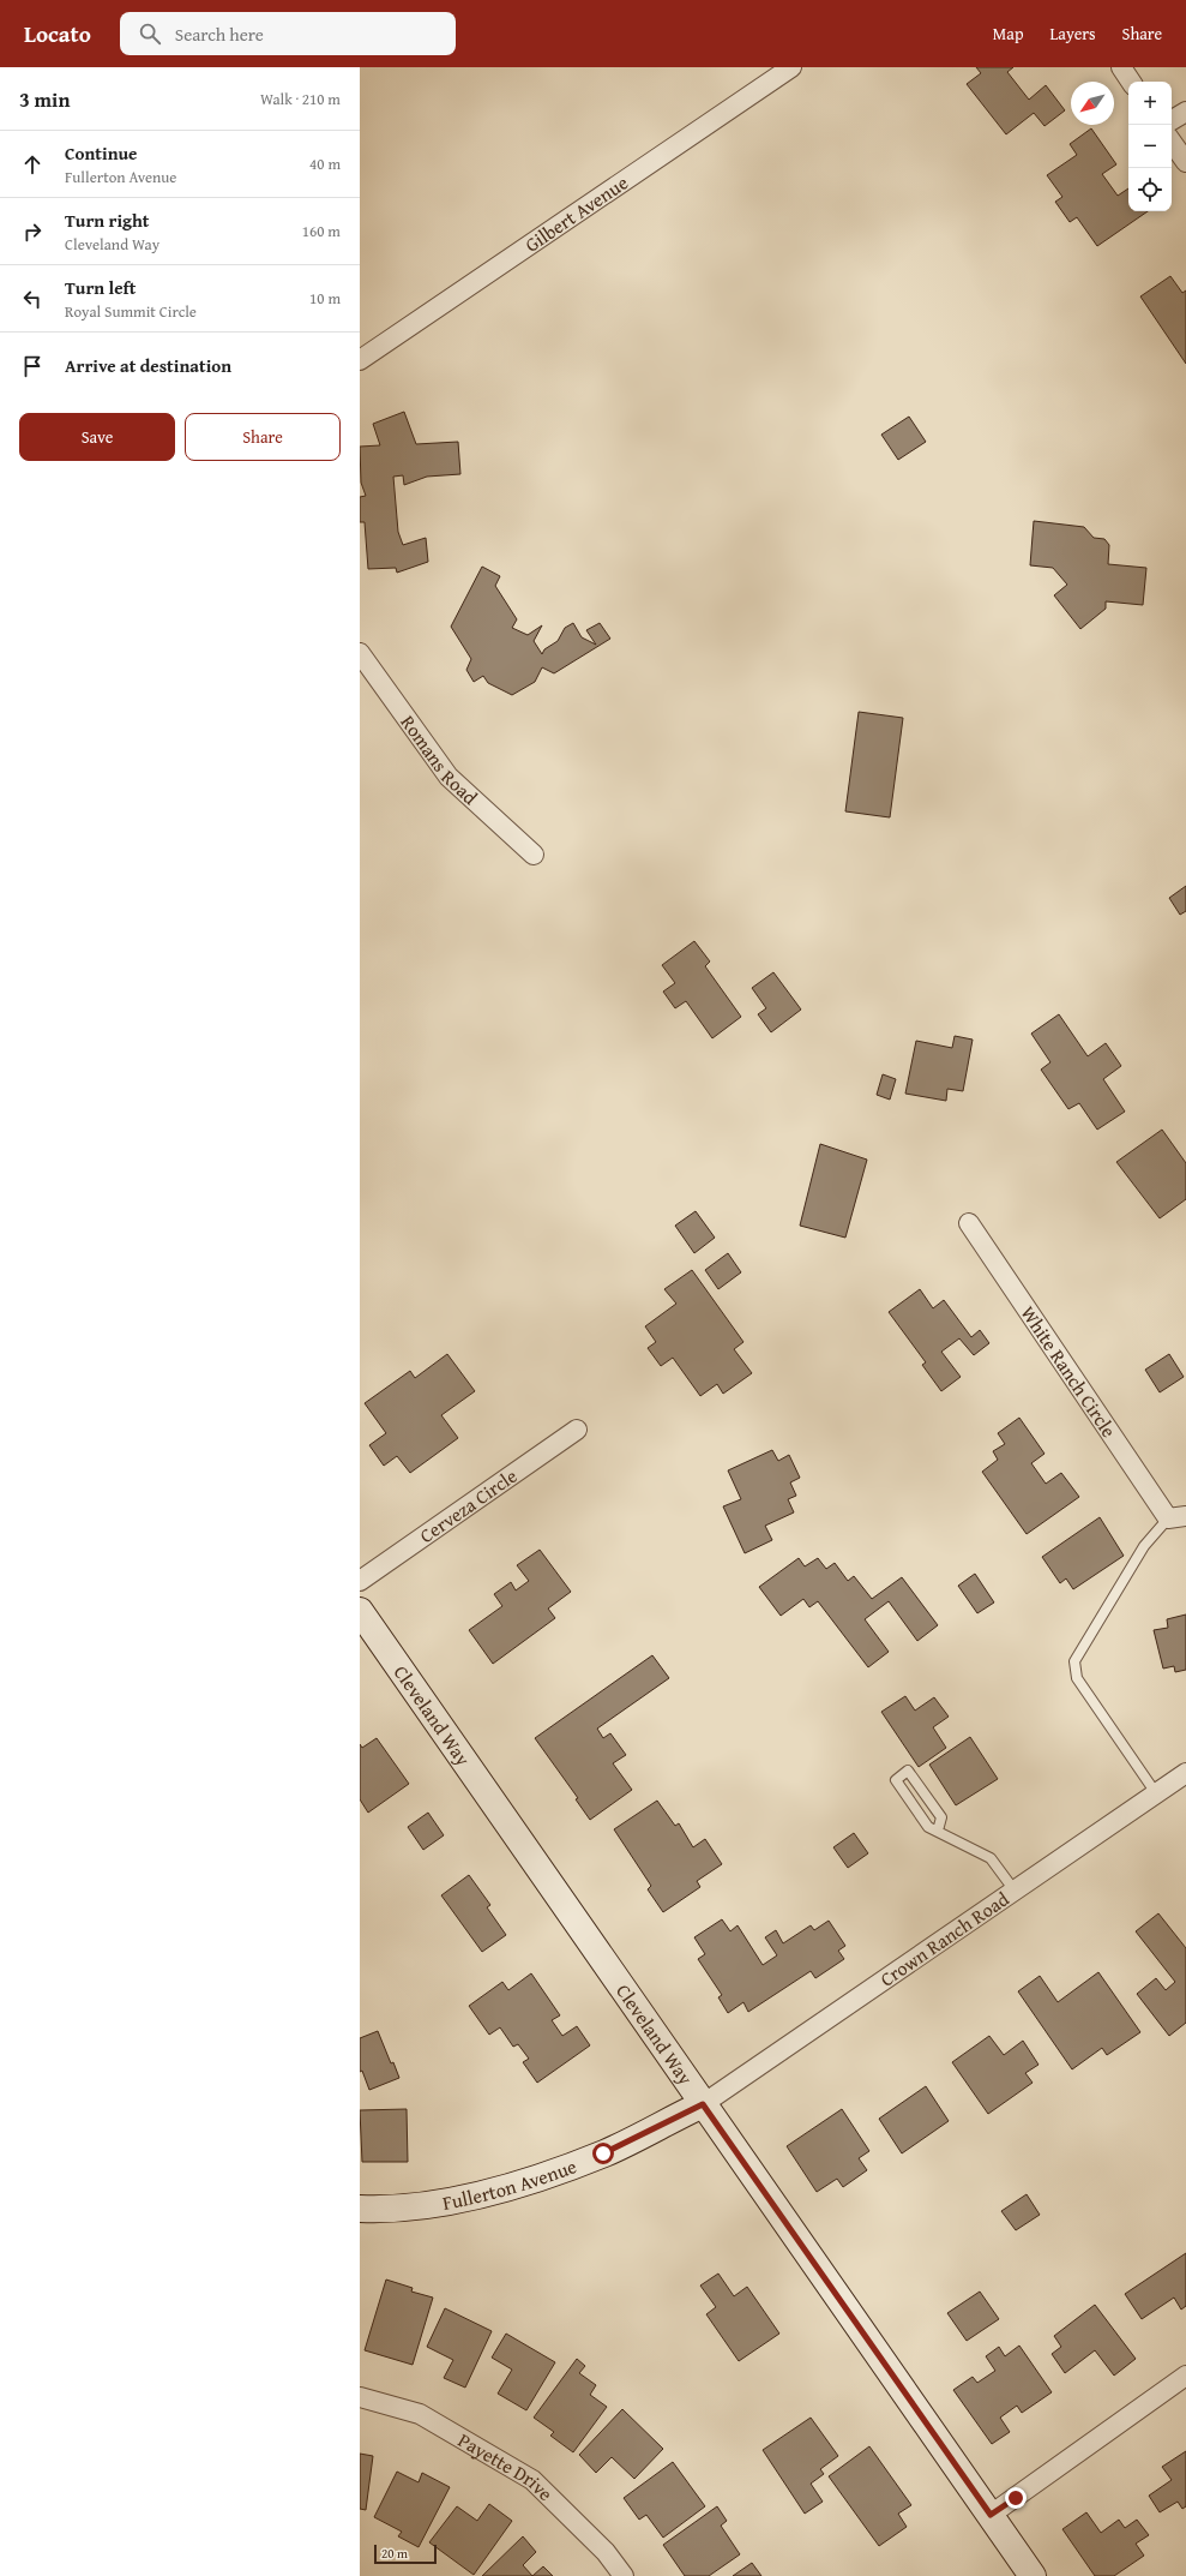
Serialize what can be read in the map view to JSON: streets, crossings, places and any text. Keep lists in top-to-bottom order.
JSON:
{
  "streets": {
    "street": [
      "Gilbert Avenue",
      "Romans Road",
      "White Ranch Circle",
      "Cerveza Circle",
      "Cleveland Way",
      "Crown Ranch Road",
      "Fullerton Avenue",
      "Payette Drive"
    ]
  },
  "crossings": [
    ["Cleveland Way", "Crown Ranch Road"],
    ["Cleveland Way", "Fullerton Avenue"],
    ["Crown Ranch Road", "Fullerton Avenue"]
  ],
  "scale_bar": "20 m",
  "north": "bottom left",
  "page": {
    "header": "Locato",
    "search": "Search here",
    "nav": ["Map", "Layers", "Share"],
    "heading": ["3 min", "Walk · 210 m"],
    "map_buttons": ["+", "−"],
    "list": [
      ["Continue", "Fullerton Avenue", "40 m"],
      ["Turn right", "Cleveland Way", "160 m"],
      ["Turn left", "Royal Summit Circle", "10 m"],
      "Arrive at destination"
    ],
    "buttons": ["Save", "Share"],
    "scale": "20 m"
  }
}
